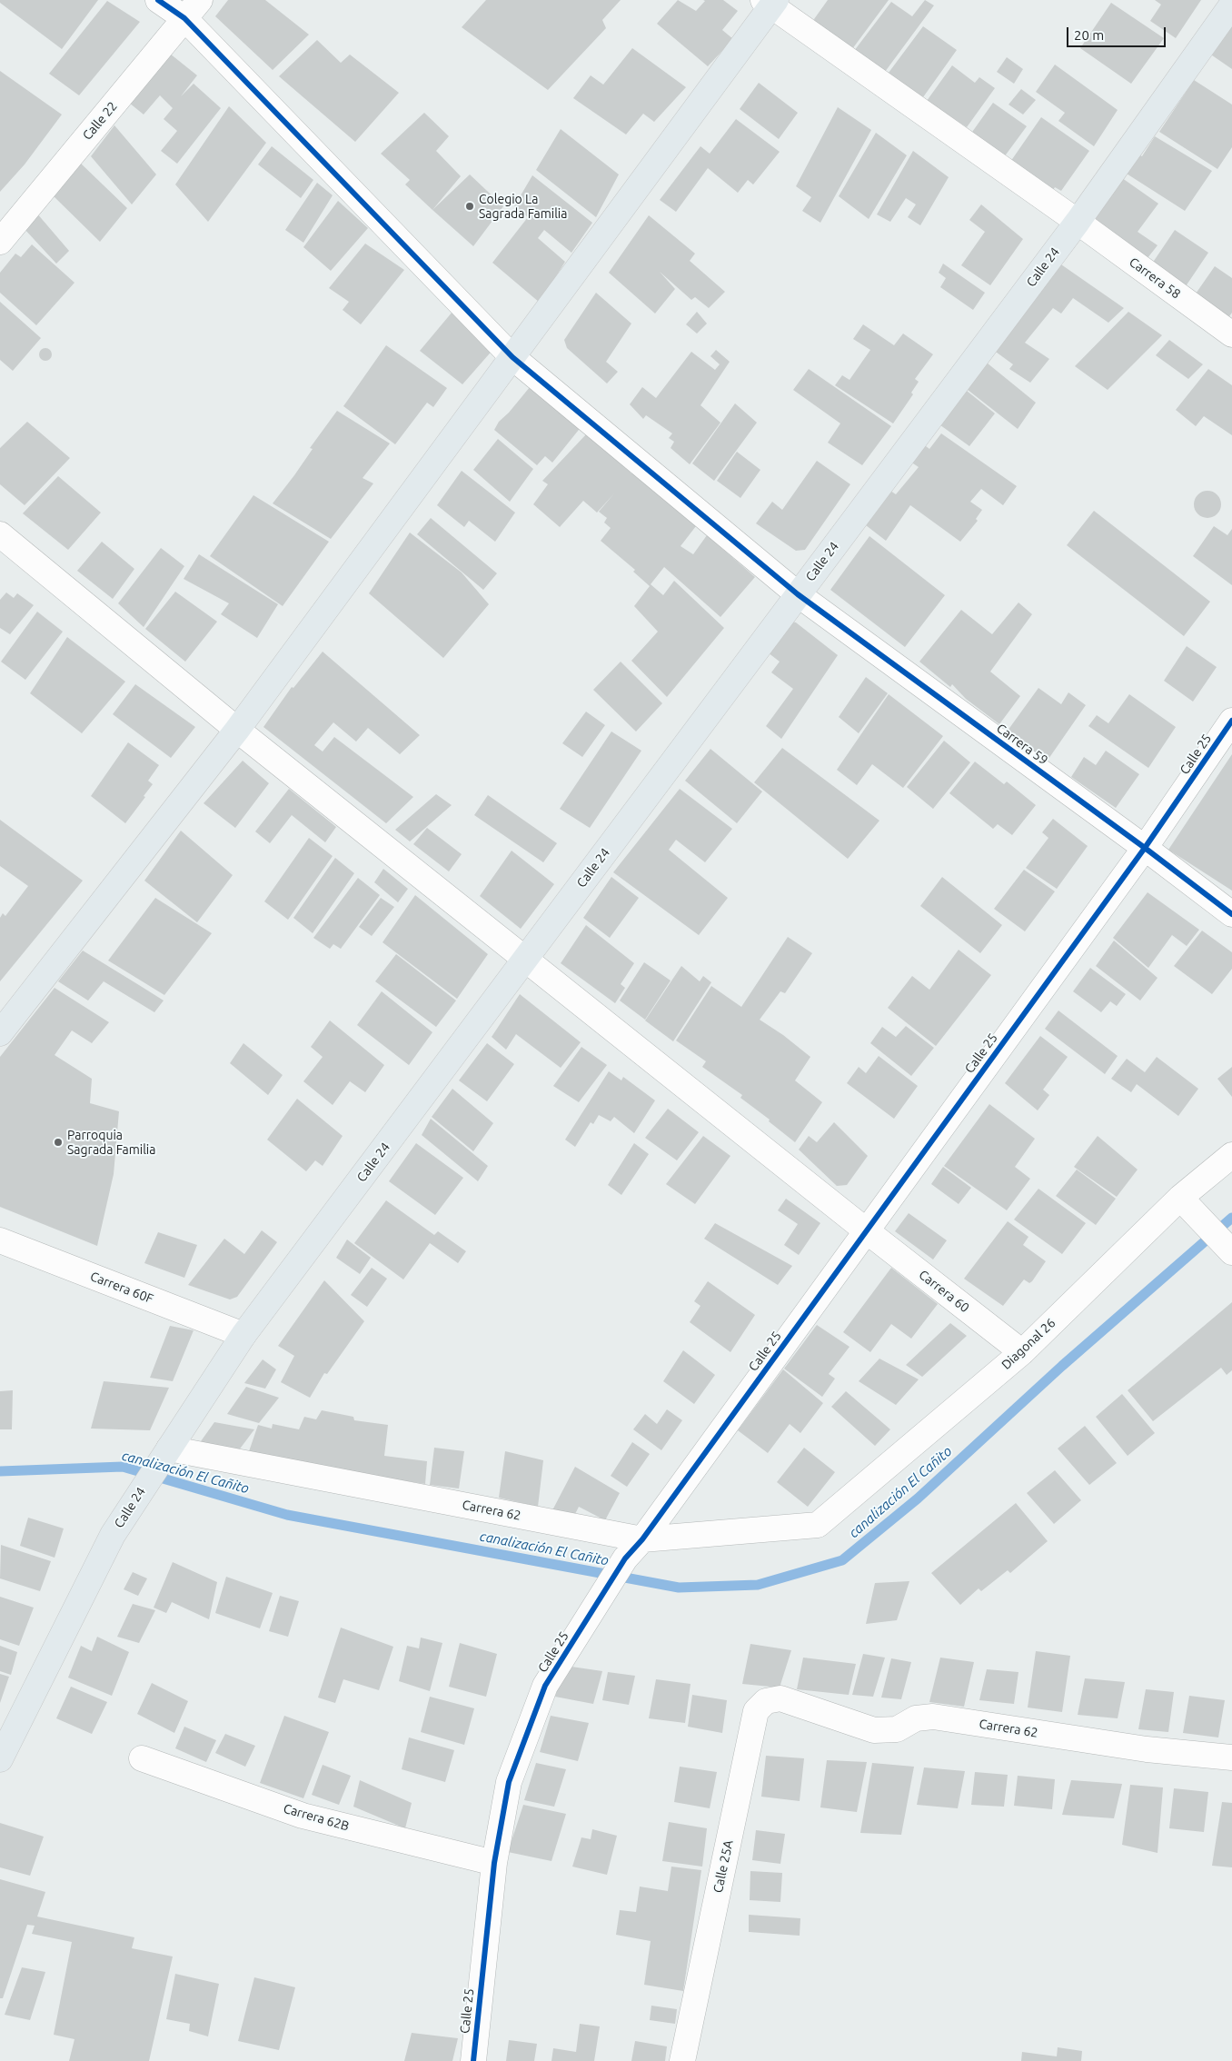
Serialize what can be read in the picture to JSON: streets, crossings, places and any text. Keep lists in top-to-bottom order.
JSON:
{
  "streets": {
    "main road": ["Calle 24"],
    "street": [
      "Calle 22",
      "Carrera 58",
      "Carrera 59",
      "Calle 25",
      "Carrera 60F",
      "Carrera 60",
      "Diagonal 26",
      "Carrera 62",
      "Carrera 62B",
      "Calle 25A"
    ]
  },
  "crossings": [
    ["Calle 22", "Carrera 59"],
    ["Calle 24", "Carrera 58"],
    ["Calle 24", "Carrera 59"],
    ["Calle 24", "Carrera 60F"],
    ["Calle 24", "Carrera 60"],
    ["Calle 24", "Carrera 62"],
    ["Carrera 59", "Calle 25"],
    ["Calle 25", "Carrera 60"],
    ["Calle 25", "Carrera 62"],
    ["Calle 25", "Carrera 62B"],
    ["Carrera 60", "Diagonal 26"],
    ["Diagonal 26", "Carrera 62"],
    ["Carrera 62", "Calle 25A"]
  ],
  "water": ["canalización El Cañito"],
  "places": ["Colegio La Sagrada Familia", "Parroquia Sagrada Familia"],
  "scale_bar": "20 m"
}
